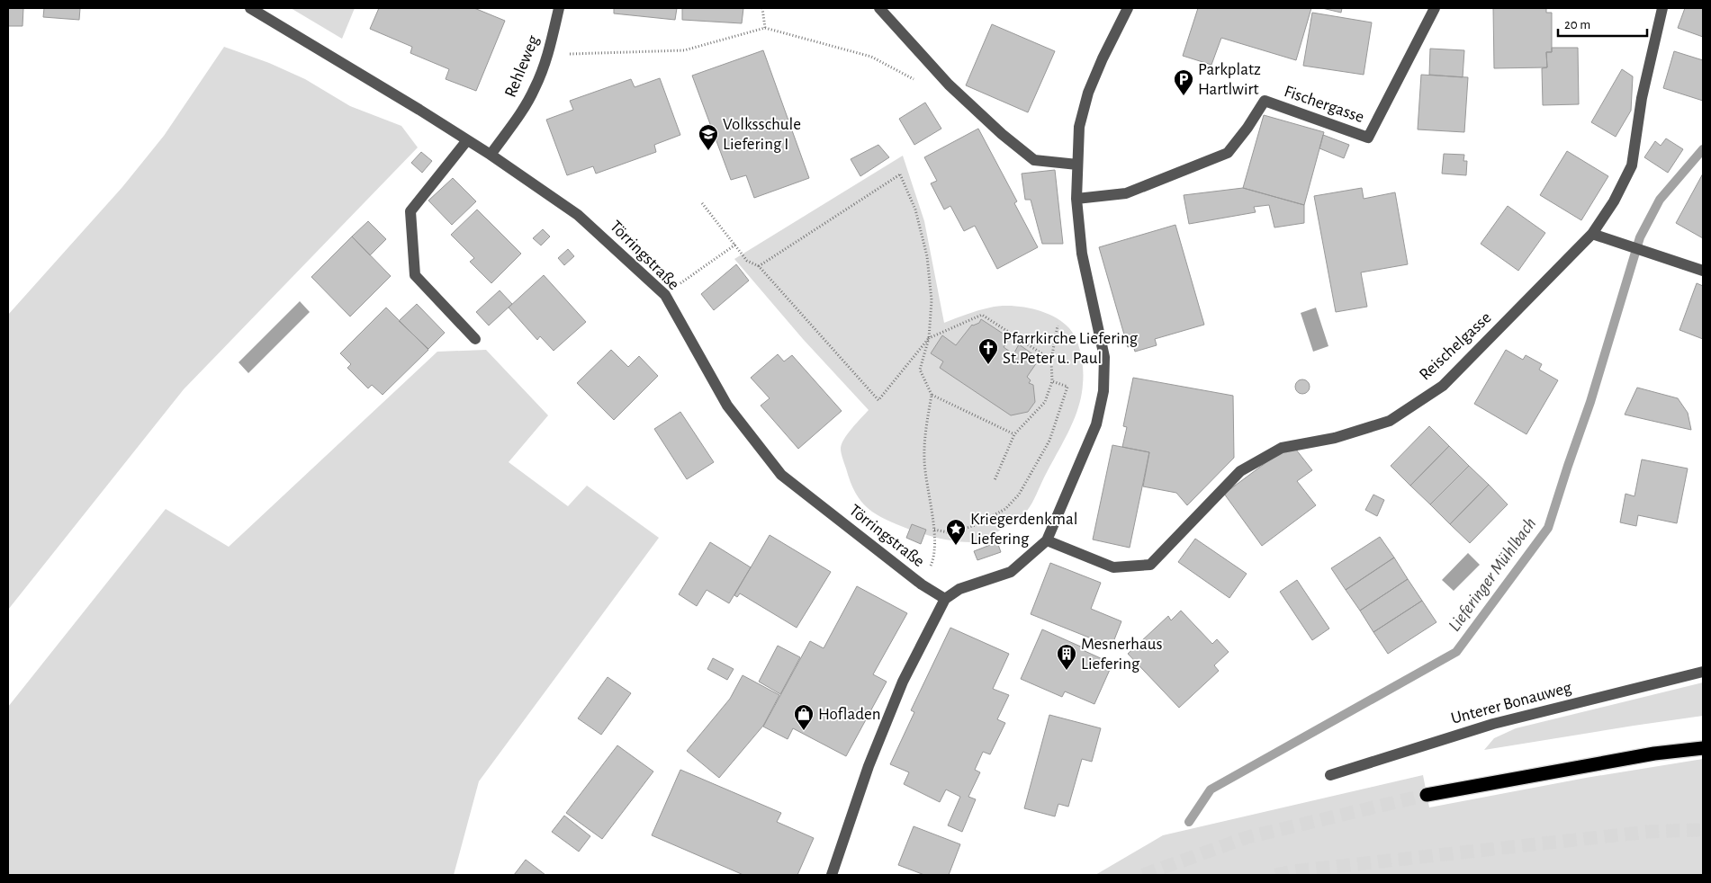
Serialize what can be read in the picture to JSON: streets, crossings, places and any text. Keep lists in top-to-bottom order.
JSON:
{
  "streets": {
    "street": [
      "Rehleweg",
      "Fischergasse",
      "Törringstraße",
      "Reischelgasse",
      "Unterer Bonauweg"
    ]
  },
  "crossings": [
    ["Rehleweg", "Törringstraße"]
  ],
  "water": ["Lieferinger Mühlbach"],
  "places": {
    "parking": ["Parkplatz Hartlwirt"],
    "school or university": ["Volksschule Liefering I"],
    "church": ["Pfarrkirche Liefering St.Peter u. Paul"],
    "place": ["Kriegerdenkmal Liefering"],
    "building": ["Mesnerhaus Liefering"],
    "shop": ["Hofladen"]
  },
  "scale_bar": "20 m"
}
